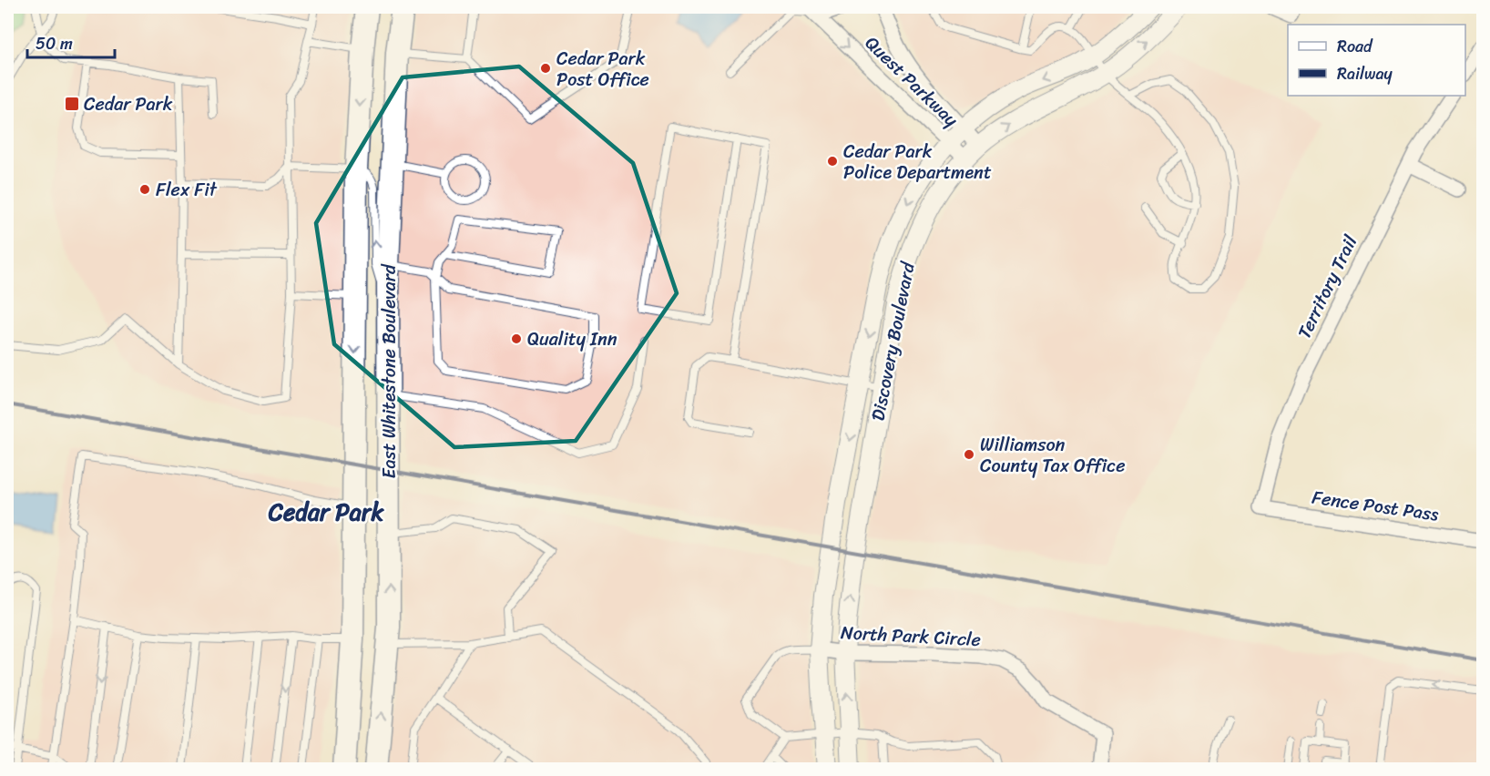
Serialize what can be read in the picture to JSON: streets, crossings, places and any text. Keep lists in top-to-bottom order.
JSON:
{
  "streets": {
    "main road": ["East Whitestone Boulevard"],
    "street": [
      "Quest Parkway",
      "Territory Trail",
      "Discovery Boulevard",
      "Fence Post Pass",
      "North Park Circle"
    ]
  },
  "crossings": [
    ["Quest Parkway", "Discovery Boulevard"],
    ["Territory Trail", "Fence Post Pass"],
    ["Discovery Boulevard", "North Park Circle"]
  ],
  "districts": ["Cedar Park"],
  "places": {
    "other": [
      "Cedar Park Post Office",
      "Cedar Park Police Department",
      "Flex Fit",
      "Quality Inn",
      "Williamson County Tax Office"
    ],
    "transit": ["Cedar Park"]
  },
  "legend": ["Road", "Railway"],
  "scale_bar": "50 m"
}
